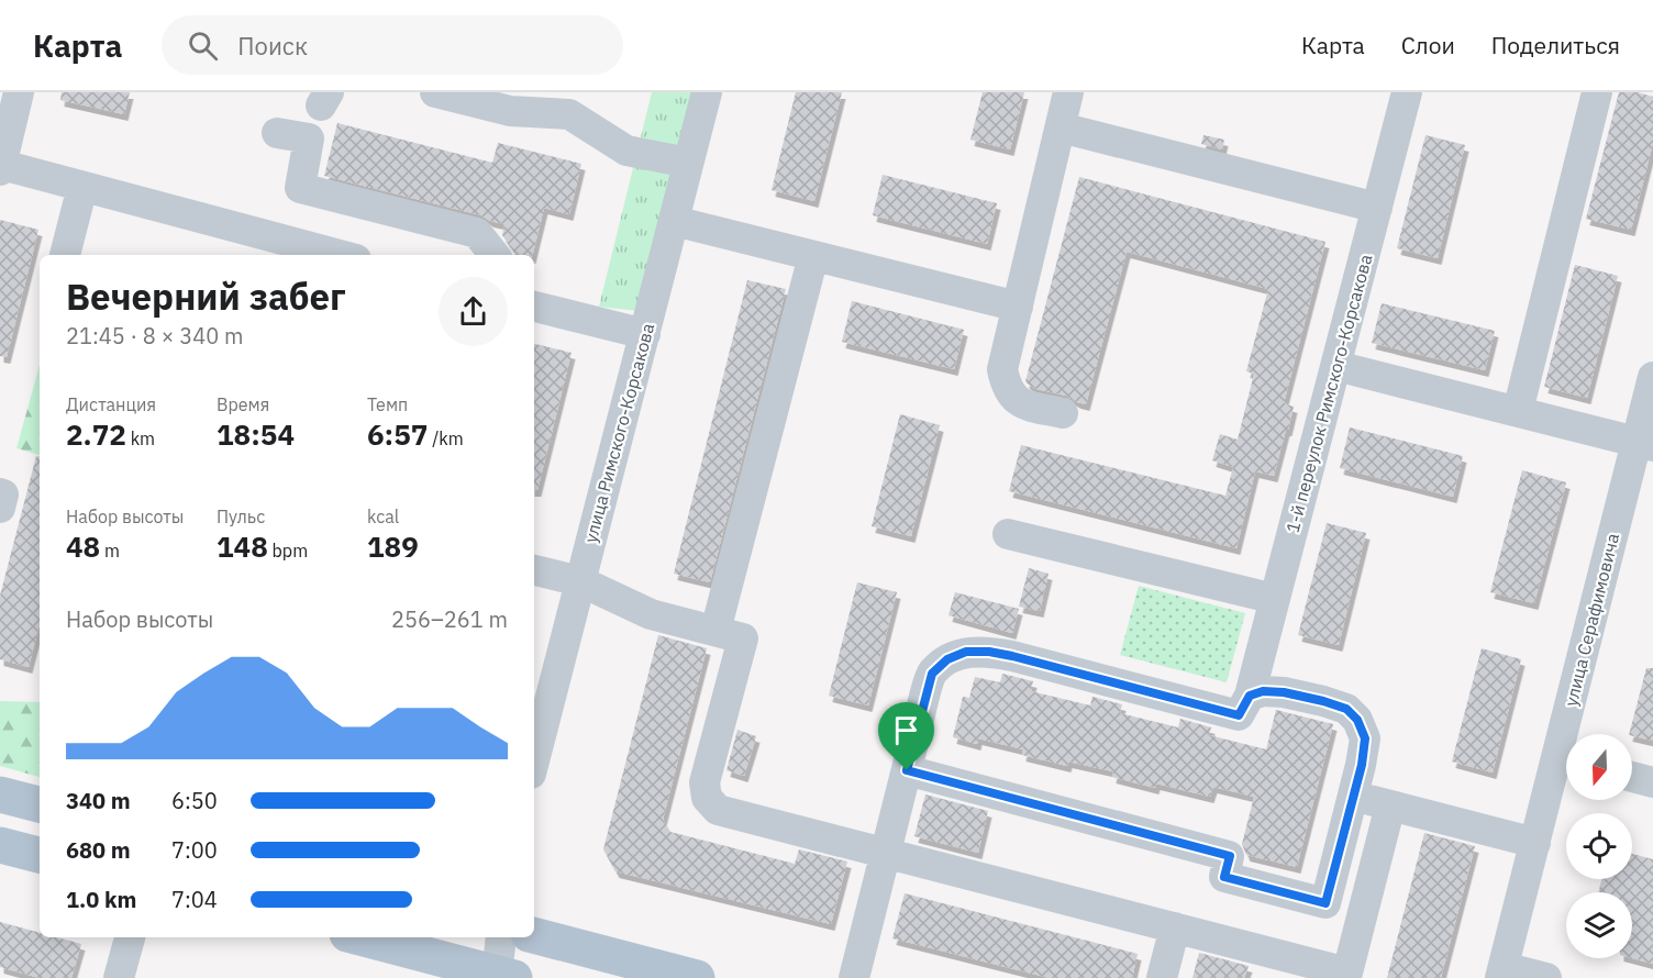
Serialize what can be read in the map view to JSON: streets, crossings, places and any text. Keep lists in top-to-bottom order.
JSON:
{
  "streets": {
    "street": ["1-й переулок Римского-Корсакова", "улица Римского-Корсакова", "улица Серафимовича"]
  },
  "north": "bottom",
  "page": {
    "header": "Карта",
    "search": "Поиск",
    "nav": ["Карта", "Слои", "Поделиться"],
    "heading": ["Вечерний забег", "21:45 · 8 × 340 m"],
    "stats": [
      ["Дистанция", "2.72 km"],
      ["Время", "18:54"],
      ["Темп", "6:57 /km"],
      ["Набор высоты", "48 m"],
      ["Пульс", "148 bpm"],
      ["kcal", "189"]
    ],
    "chart": ["Набор высоты", "256–261 m"],
    "list": [
      {
        "name": "340 m",
        "note": "6:50"
      },
      {
        "name": "680 m",
        "note": "7:00"
      },
      {
        "name": "1.0 km",
        "note": "7:04"
      }
    ]
  }
}
